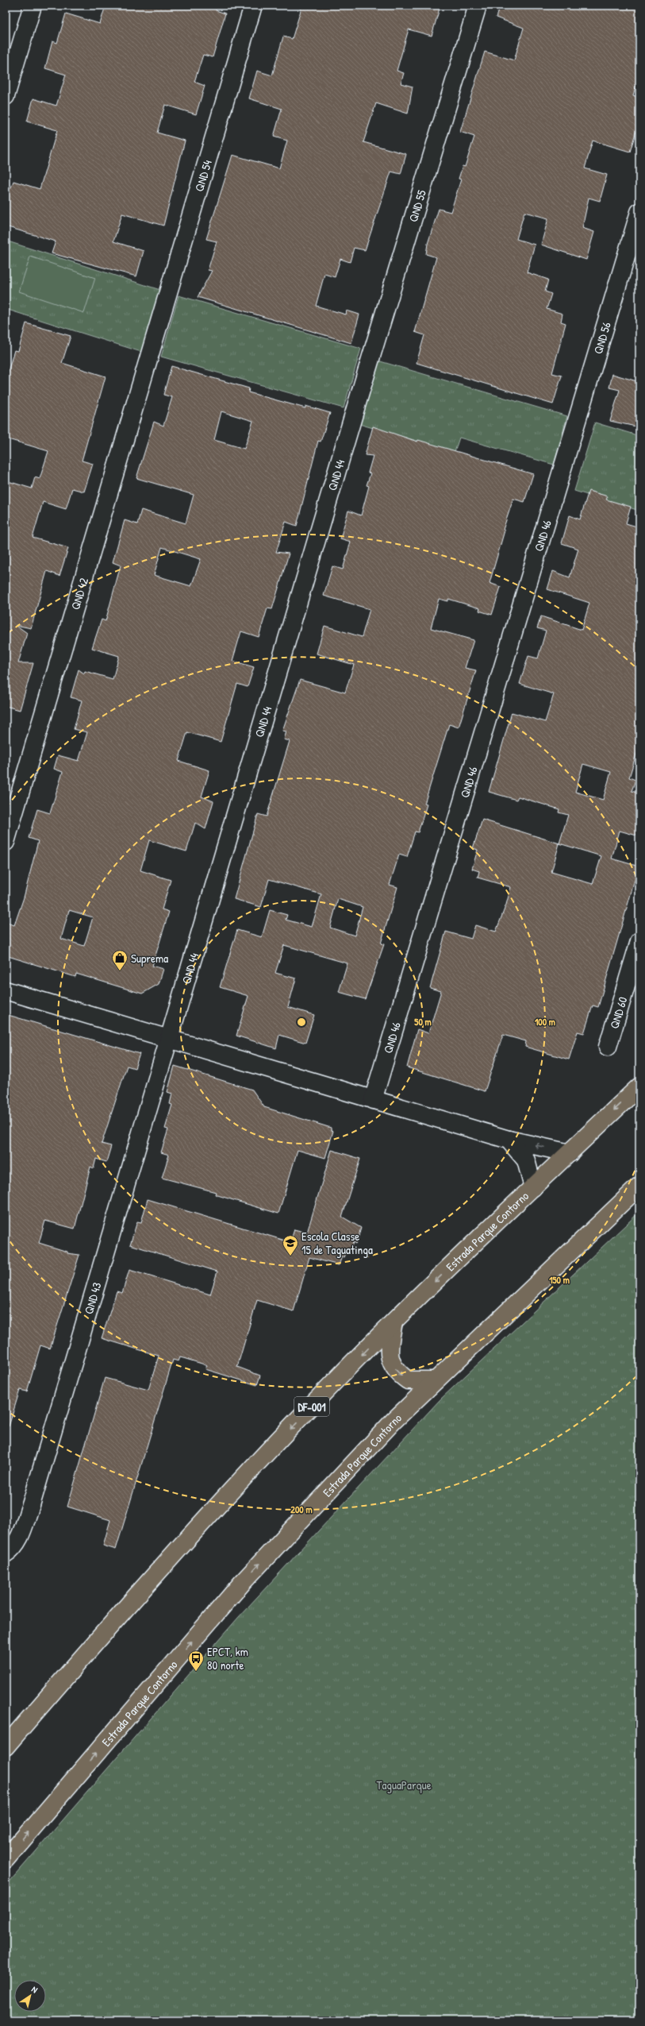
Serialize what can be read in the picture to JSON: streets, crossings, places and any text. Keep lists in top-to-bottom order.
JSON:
{
  "streets": {
    "highway": ["Estrada Parque Contorno", "DF-001"],
    "street": [
      "QND 54",
      "QND 55",
      "QND 56",
      "QND 44",
      "QND 46",
      "QND 42",
      "QND 60",
      "QND 43"
    ]
  },
  "crossings": [
    ["QND 54", "QND 42"],
    ["QND 55", "QND 44"],
    ["QND 56", "QND 46"],
    ["QND 44", "QND 43"]
  ],
  "parks": ["TaguaParque"],
  "places": {
    "shop": ["Suprema"],
    "school or university": ["Escola Classe 15 de Taguatinga"],
    "bus stop": ["EPCT, km 80 norte"]
  },
  "north": "top right",
  "rings": [
    "50 m",
    "100 m",
    "150 m",
    "200 m"
  ]
}
